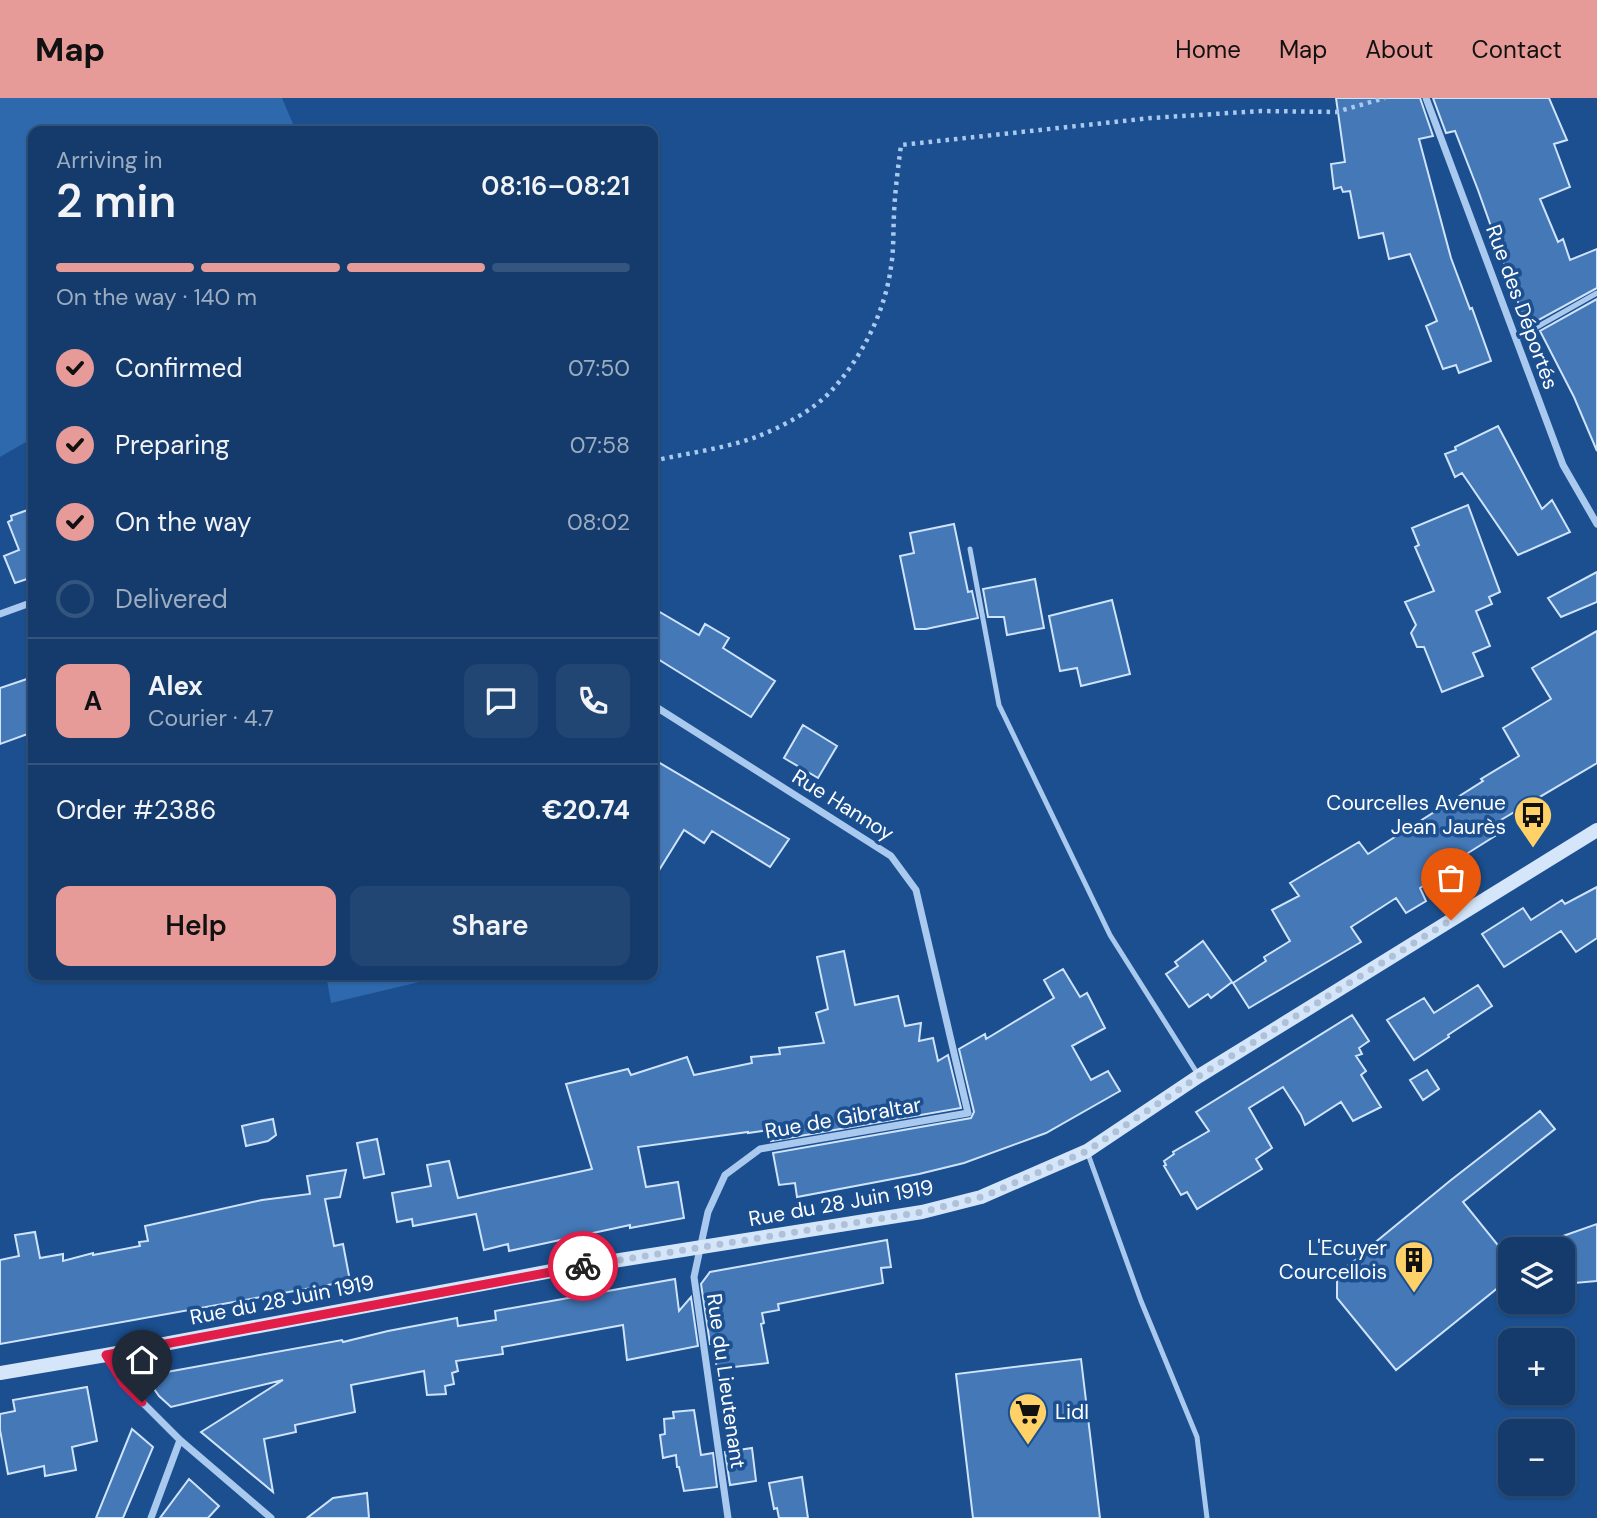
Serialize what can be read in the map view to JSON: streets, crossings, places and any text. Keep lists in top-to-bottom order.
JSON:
{
  "streets": {
    "main road": ["Rue du 28 Juin 1919"],
    "street": [
      "Rue des Déportés",
      "Rue Hannoy",
      "Rue de Gibraltar",
      "Rue du Lieutenant"
    ]
  },
  "crossings": [
    ["Rue Hannoy", "Rue de Gibraltar"],
    ["Rue de Gibraltar", "Rue du 28 Juin 1919"],
    ["Rue de Gibraltar", "Rue du Lieutenant"],
    ["Rue du 28 Juin 1919", "Rue du Lieutenant"]
  ],
  "places": {
    "bus stop": ["Courcelles Avenue Jean Jaurès"],
    "building": ["L'Ecuyer Courcellois"],
    "supermarket": ["Lidl"]
  },
  "page": {
    "header": "Map",
    "nav": [
      "Home",
      "Map",
      "About",
      "Contact"
    ],
    "heading": ["2 min", "Arriving in", "08:16–08:21"],
    "panel": [
      "Alex",
      "Courier · 4.7",
      "Order #2386",
      "€20.74"
    ],
    "bar": "On the way · 140 m",
    "list": [
      ["Confirmed", "07:50"],
      ["Preparing", "07:58"],
      ["On the way", "08:02"],
      "Delivered"
    ],
    "round": "A",
    "buttons": ["Help", "Share"],
    "map_buttons": ["+", "−"]
  }
}
